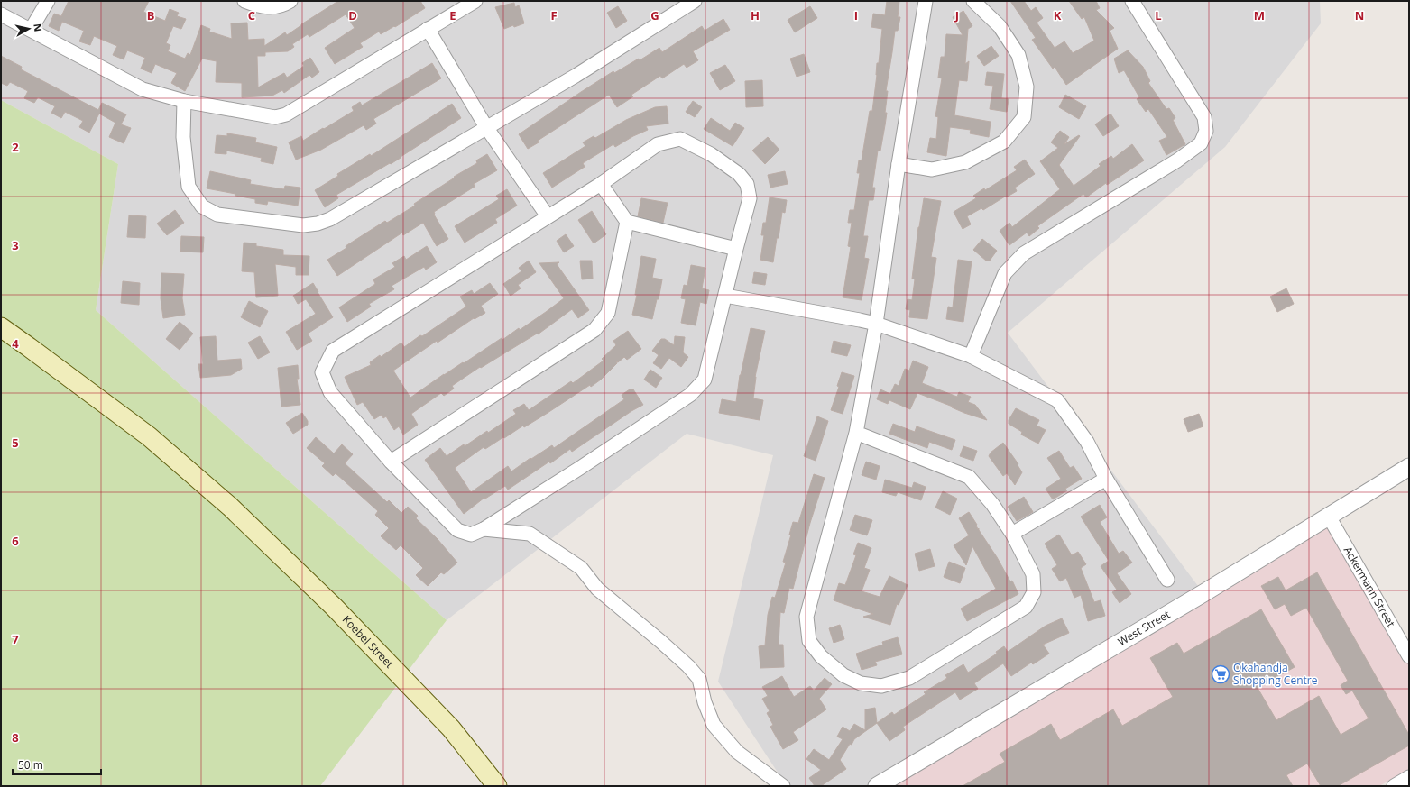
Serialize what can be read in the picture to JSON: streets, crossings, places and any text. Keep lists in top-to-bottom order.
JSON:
{
  "streets": {
    "main road": ["Koebel Street"],
    "street": ["Ackermann Street", "West Street"]
  },
  "crossings": [
    ["Ackermann Street", "West Street"]
  ],
  "places": {
    "supermarket": ["Okahandja Shopping Centre"]
  },
  "scale_bar": "50 m",
  "north": "right",
  "grid": {
    "columns": [
      "B",
      "C",
      "D",
      "E",
      "F",
      "G",
      "H",
      "I",
      "J",
      "K",
      "L",
      "M",
      "N"
    ],
    "rows": [
      "2",
      "3",
      "4",
      "5",
      "6",
      "7",
      "8"
    ]
  }
}
